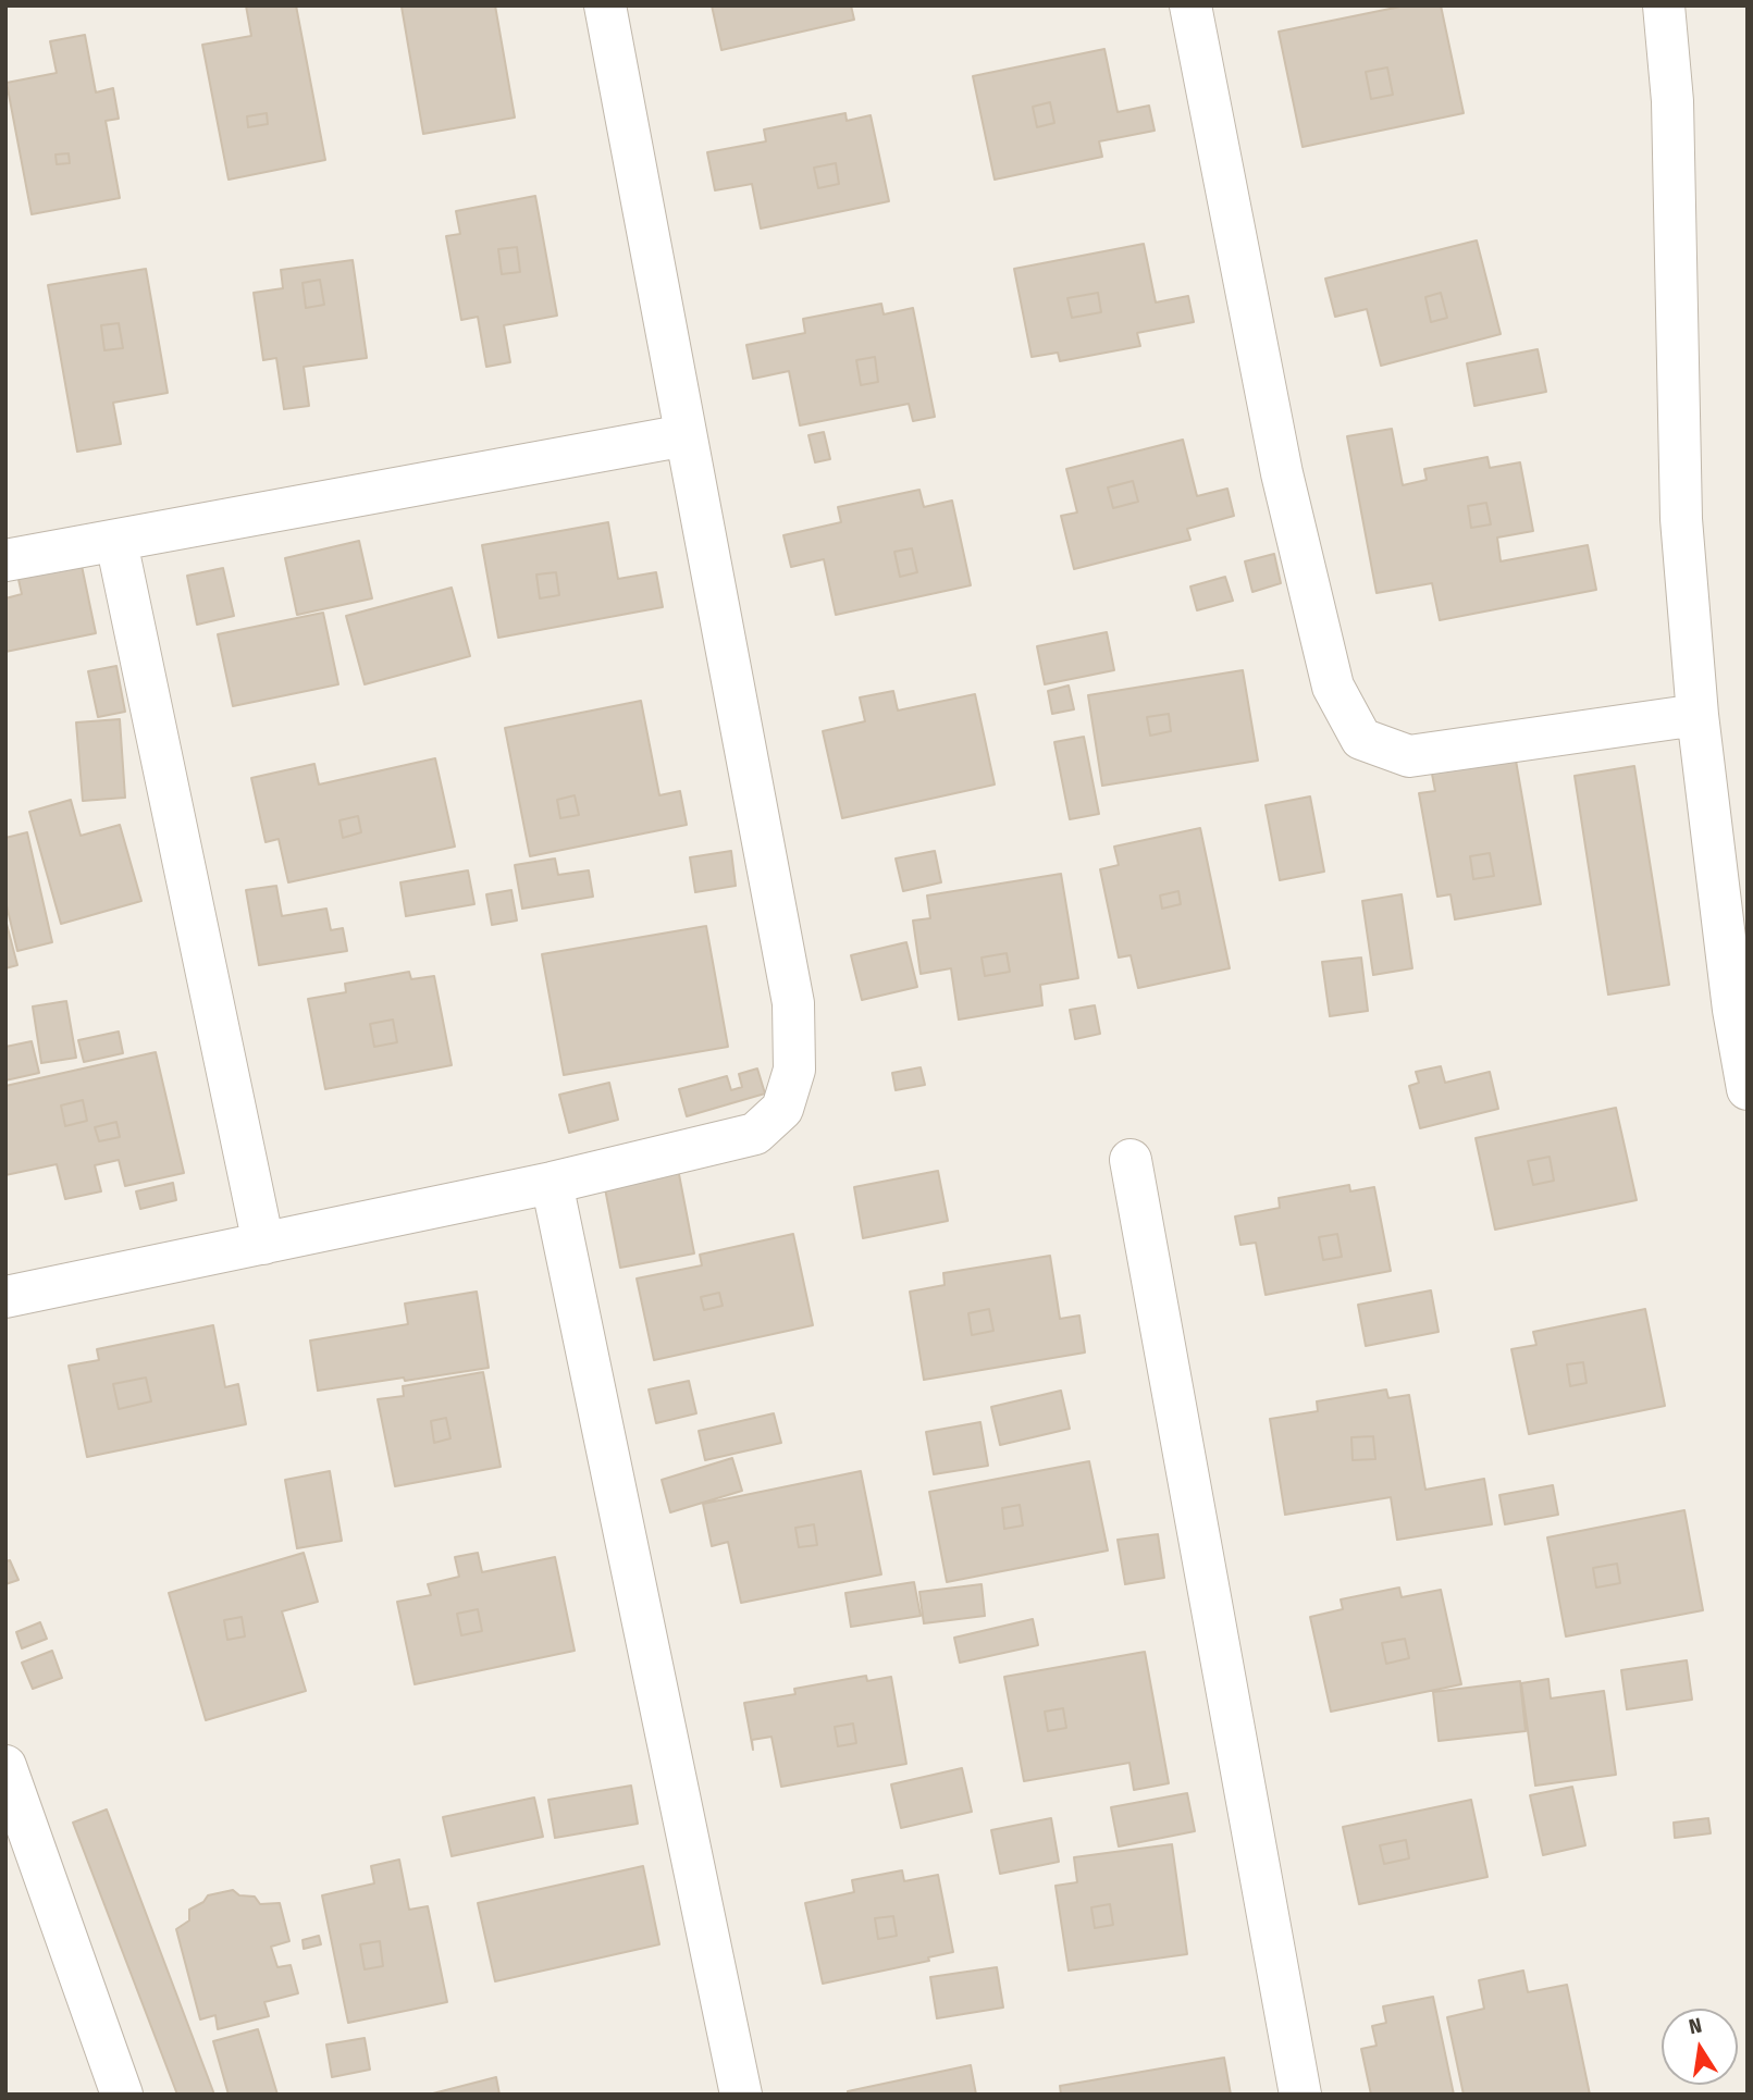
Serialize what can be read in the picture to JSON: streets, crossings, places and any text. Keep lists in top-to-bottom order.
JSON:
{
  "north": "top"
}
